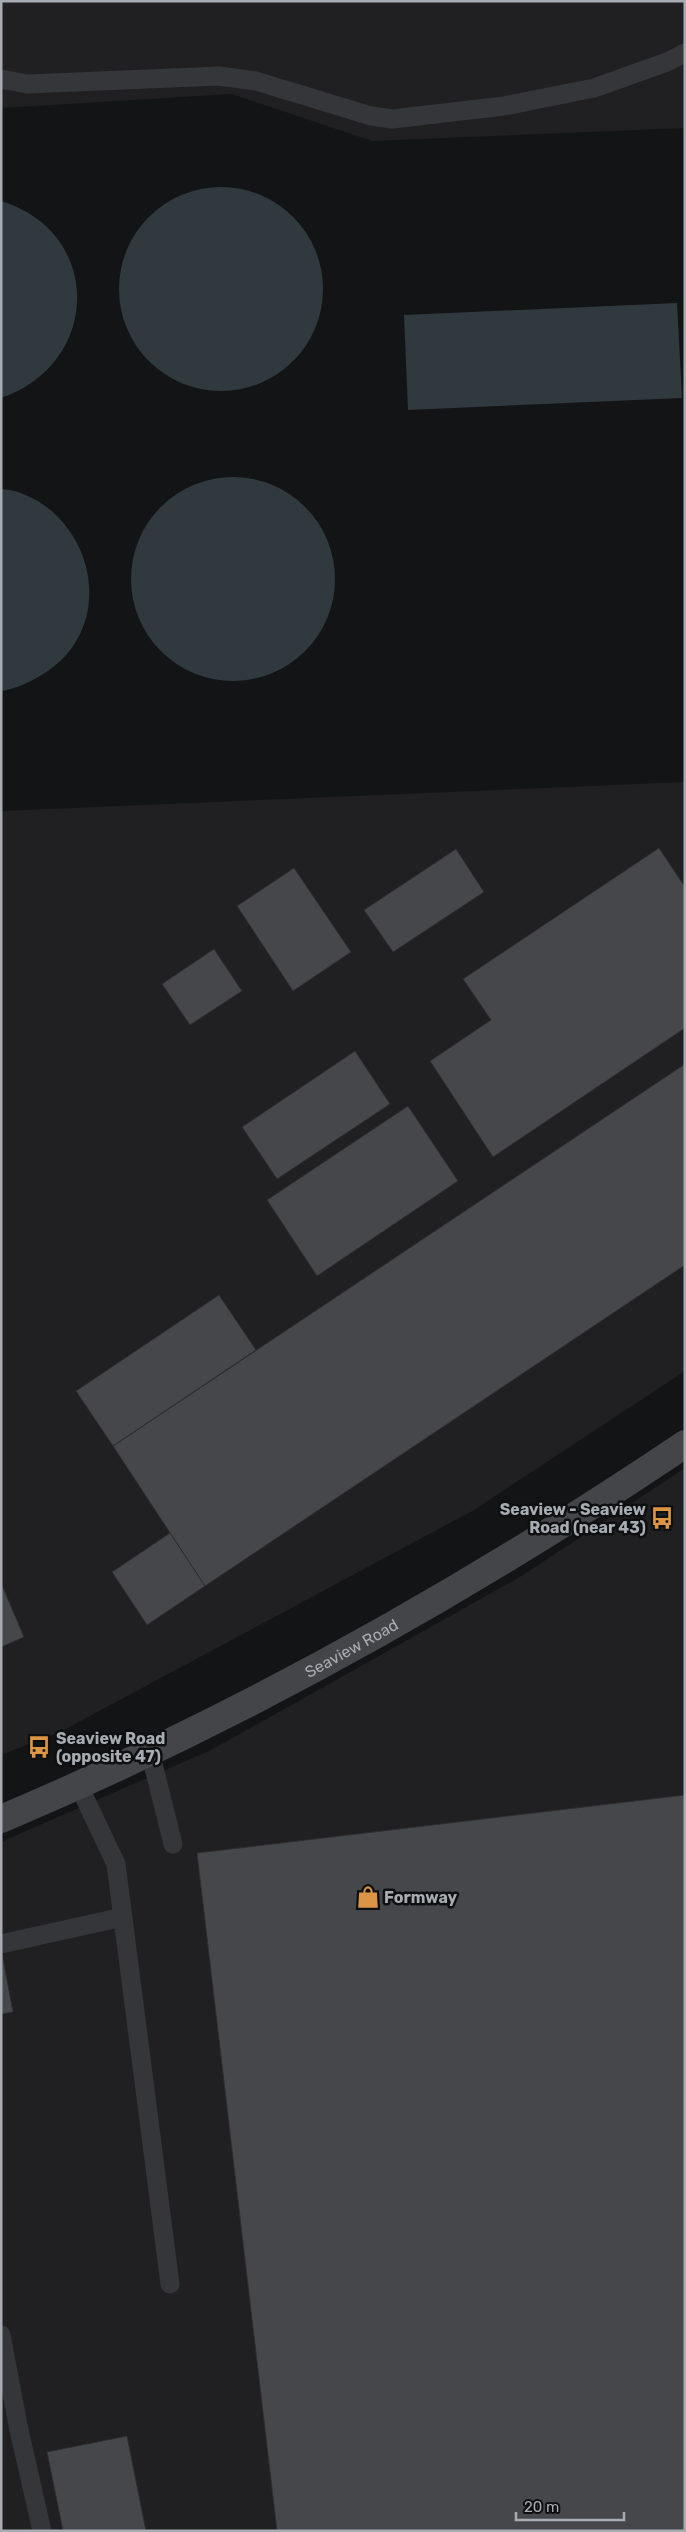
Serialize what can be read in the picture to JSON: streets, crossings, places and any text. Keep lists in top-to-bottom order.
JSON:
{
  "streets": {
    "main road": ["Seaview Road"]
  },
  "places": {
    "bus stop": ["Seaview - Seaview Road (near 43)", "Seaview Road (opposite 47)"],
    "shop": ["Formway"]
  },
  "scale_bar": "20 m"
}
